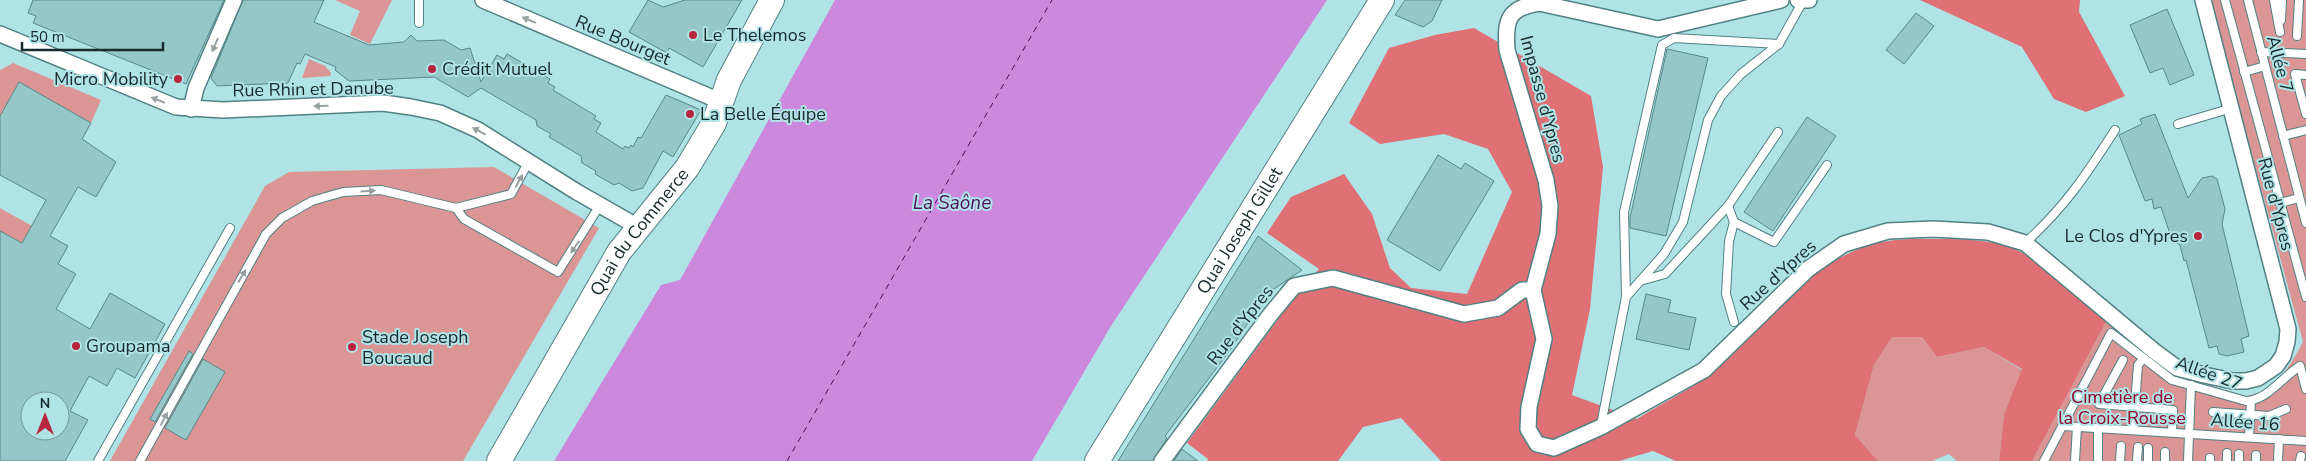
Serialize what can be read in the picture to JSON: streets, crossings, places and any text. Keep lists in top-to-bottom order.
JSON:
{
  "streets": {
    "main road": ["Quai Joseph Gillet", "Quai du Commerce"],
    "street": [
      "Rue Bourget",
      "Rue Rhin et Danube",
      "Impasse d'Ypres",
      "Rue d'Ypres"
    ],
    "lane": ["Allée 7", "Allée 27", "Allée 16"]
  },
  "crossings": [
    ["Rue Bourget", "Quai du Commerce"],
    ["Rue Rhin et Danube", "Quai du Commerce"],
    ["Impasse d'Ypres", "Rue d'Ypres"],
    ["Allée 27", "Allée 16"]
  ],
  "one_way": ["Rue Bourget", "Rue Rhin et Danube"],
  "water": ["La Saône"],
  "parks": ["Cimetière de la Croix-Rousse"],
  "places": [
    "Le Thelemos",
    "Crédit Mutuel",
    "Micro Mobility",
    "La Belle Équipe",
    "Le Clos d'Ypres",
    "Groupama",
    "Stade Joseph Boucaud"
  ],
  "scale_bar": "50 m",
  "north": "top"
}
